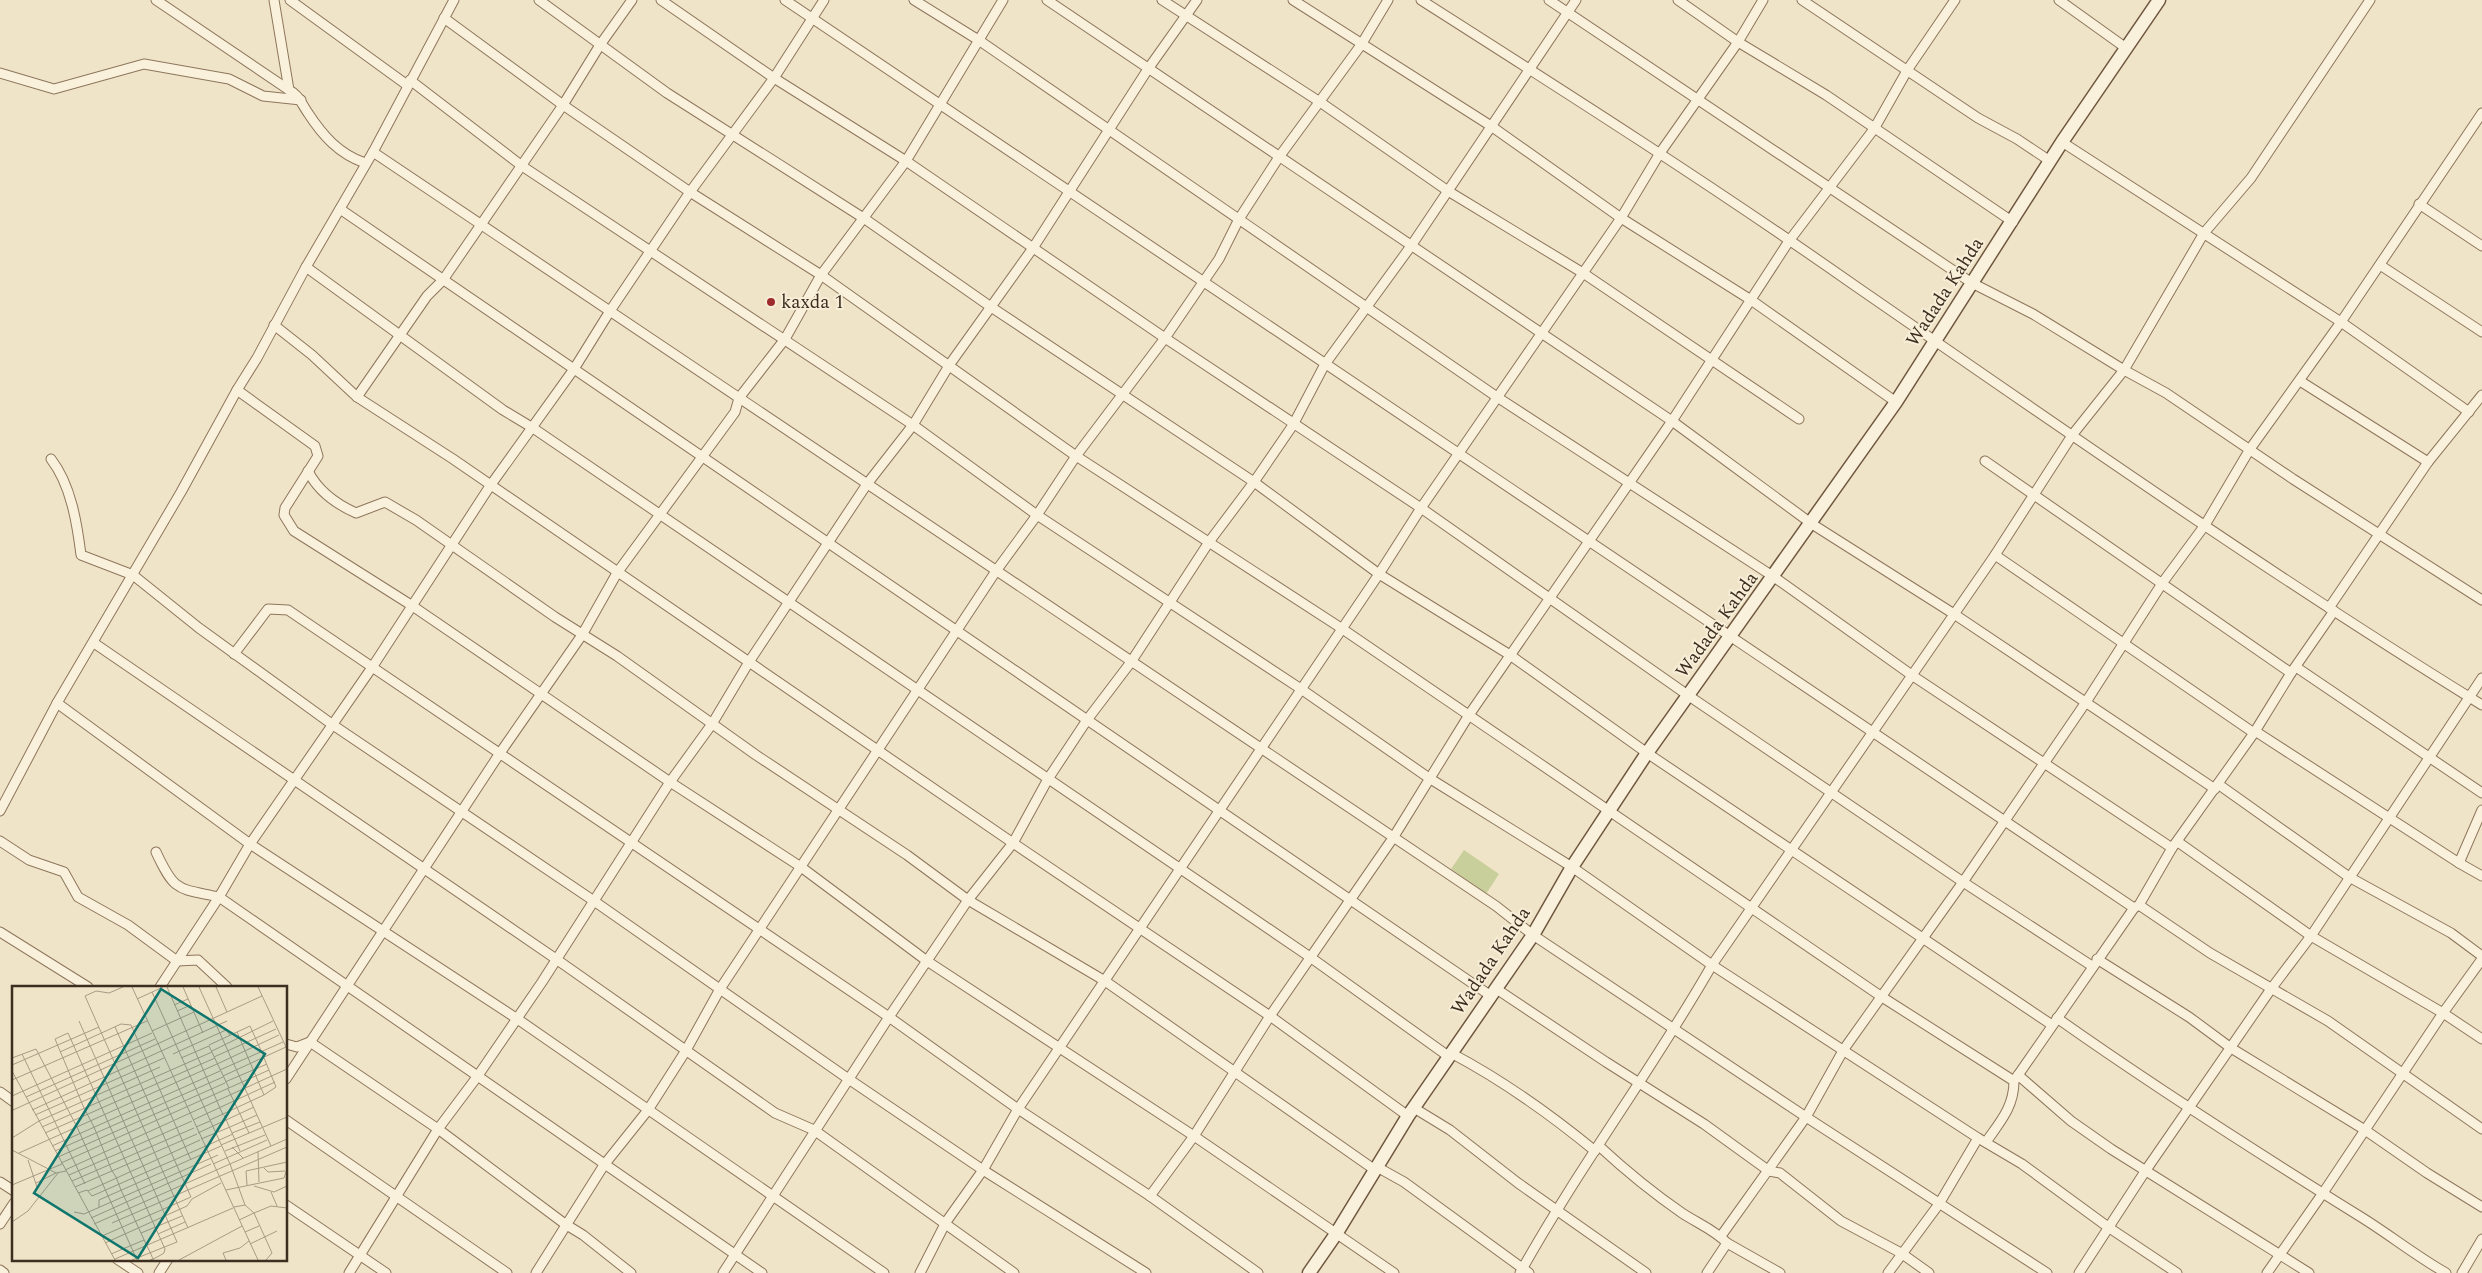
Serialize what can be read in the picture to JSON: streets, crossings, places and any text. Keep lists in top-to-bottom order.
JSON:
{
  "streets": {
    "main road": ["Wadada Kahda"]
  },
  "places": ["kaxda 1"]
}
